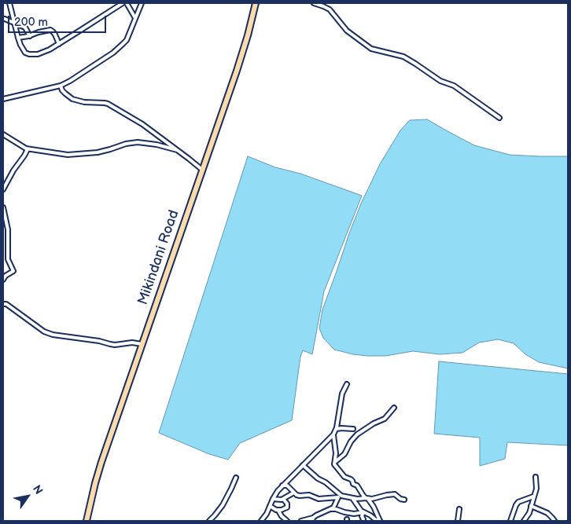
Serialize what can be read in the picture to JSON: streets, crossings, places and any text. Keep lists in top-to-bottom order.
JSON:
{
  "streets": {
    "highway": ["Mikindani Road"]
  },
  "scale_bar": "200 m",
  "north": "top right"
}
